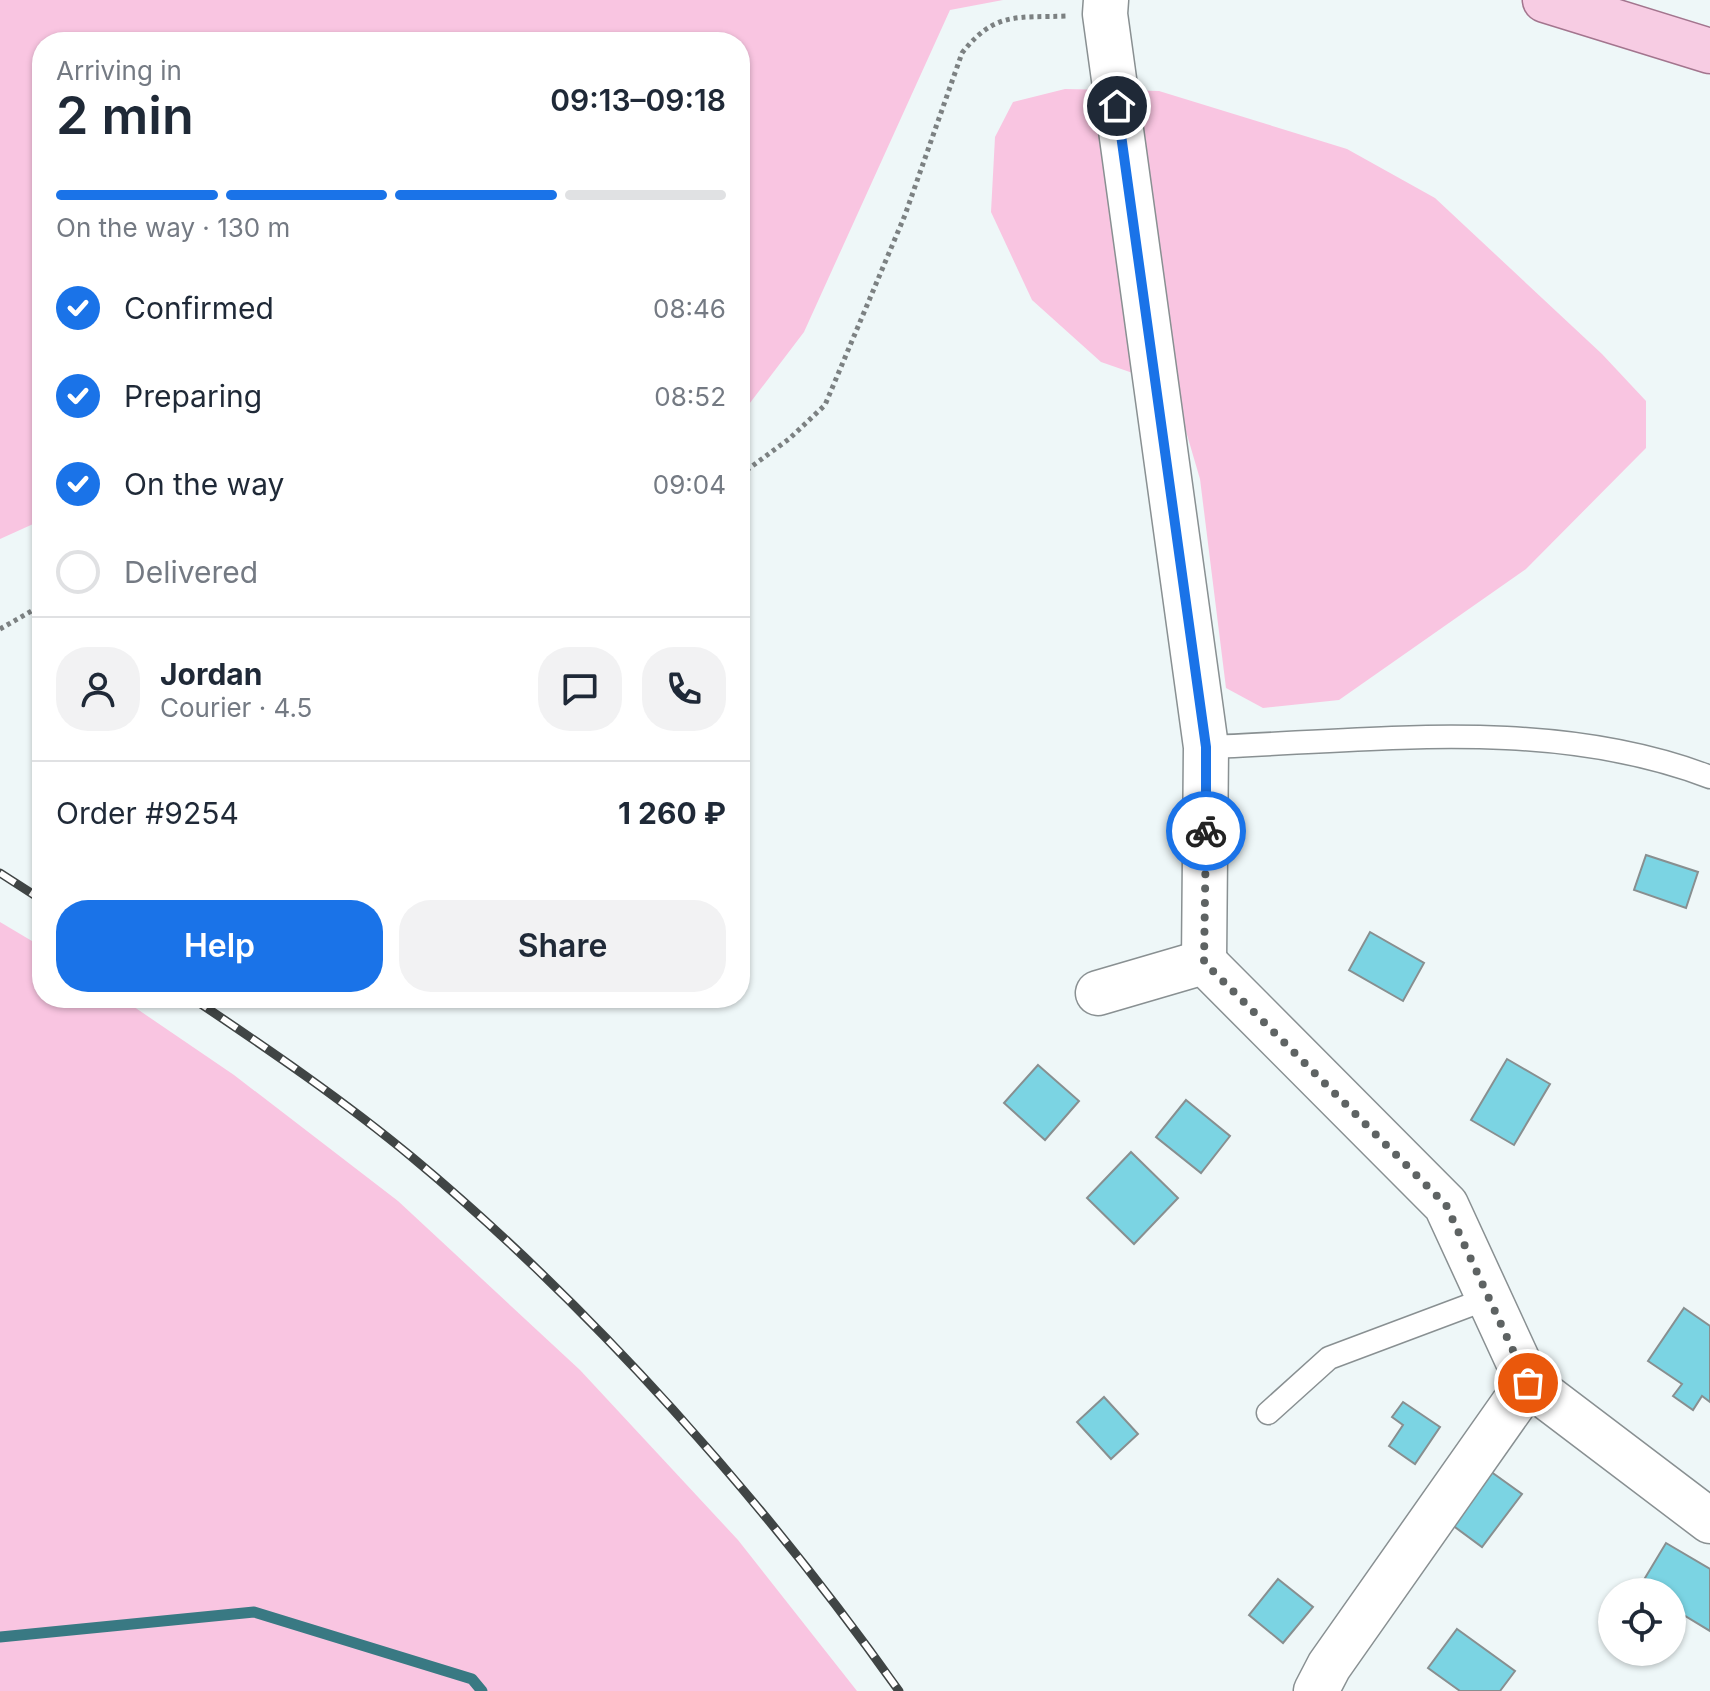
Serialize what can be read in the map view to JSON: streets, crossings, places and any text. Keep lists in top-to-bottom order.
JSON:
{
  "page": {
    "heading": ["2 min", "Arriving in", "09:13–09:18"],
    "panel": [
      "Jordan",
      "Courier · 4.5",
      "Order #9254",
      "1 260 ₽"
    ],
    "bar": "On the way · 130 m",
    "list": [
      ["Confirmed", "08:46"],
      ["Preparing", "08:52"],
      ["On the way", "09:04"],
      "Delivered"
    ],
    "buttons": ["Help", "Share"]
  }
}
